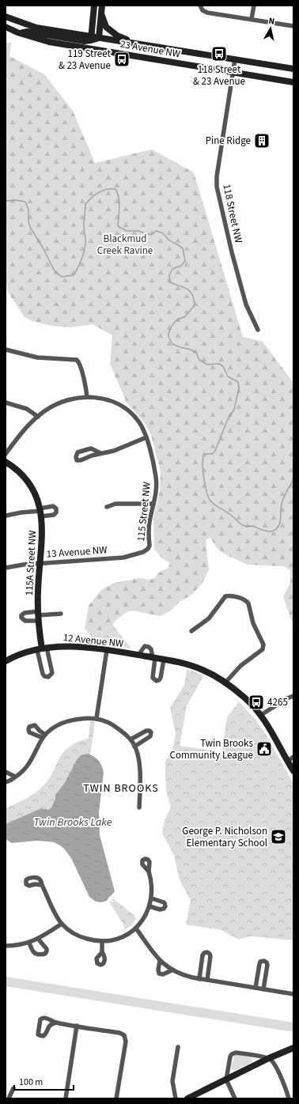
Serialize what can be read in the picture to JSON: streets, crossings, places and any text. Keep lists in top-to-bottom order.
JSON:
{
  "streets": {
    "main road": ["23 Avenue NW", "115A Street NW", "12 Avenue NW"],
    "street": ["118 Street NW", "115 Street NW", "13 Avenue NW"]
  },
  "crossings": [
    ["23 Avenue NW", "118 Street NW"],
    ["115 Street NW", "13 Avenue NW"],
    ["13 Avenue NW", "115A Street NW"],
    ["115A Street NW", "12 Avenue NW"]
  ],
  "districts": ["TWIN BROOKS"],
  "water": ["Twin Brooks Lake"],
  "parks": ["Blackmud Creek Ravine"],
  "places": {
    "bus stop": ["118 Street & 23 Avenue", "119 Street & 23 Avenue", "4265"],
    "building": ["Pine Ridge"],
    "public building": ["Twin Brooks Community League"],
    "school or university": ["George P. Nicholson Elementary School"]
  },
  "scale_bar": "100 m",
  "north": "top"
}
